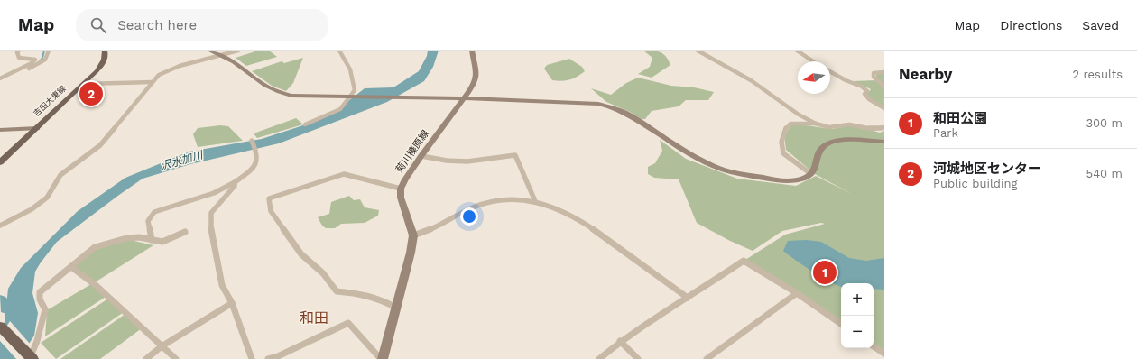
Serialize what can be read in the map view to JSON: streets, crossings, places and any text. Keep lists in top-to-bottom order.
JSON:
{
  "streets": {
    "main road": ["吉田大東線"],
    "street": ["菊川榛原線"]
  },
  "districts": ["和田"],
  "water": ["沢水加川"],
  "north": "left",
  "page": {
    "header": "Map",
    "search": "Search here",
    "nav": ["Map", "Directions", "Saved"],
    "heading": ["Nearby", "2 results"],
    "pins": ["2", "1"],
    "list": [
      {
        "mark": "1",
        "name": "和田公園",
        "note": "Park",
        "value": "300 m"
      },
      {
        "mark": "2",
        "name": "河城地区センター",
        "note": "Public building",
        "value": "540 m"
      }
    ],
    "map_buttons": ["+", "−"]
  }
}
